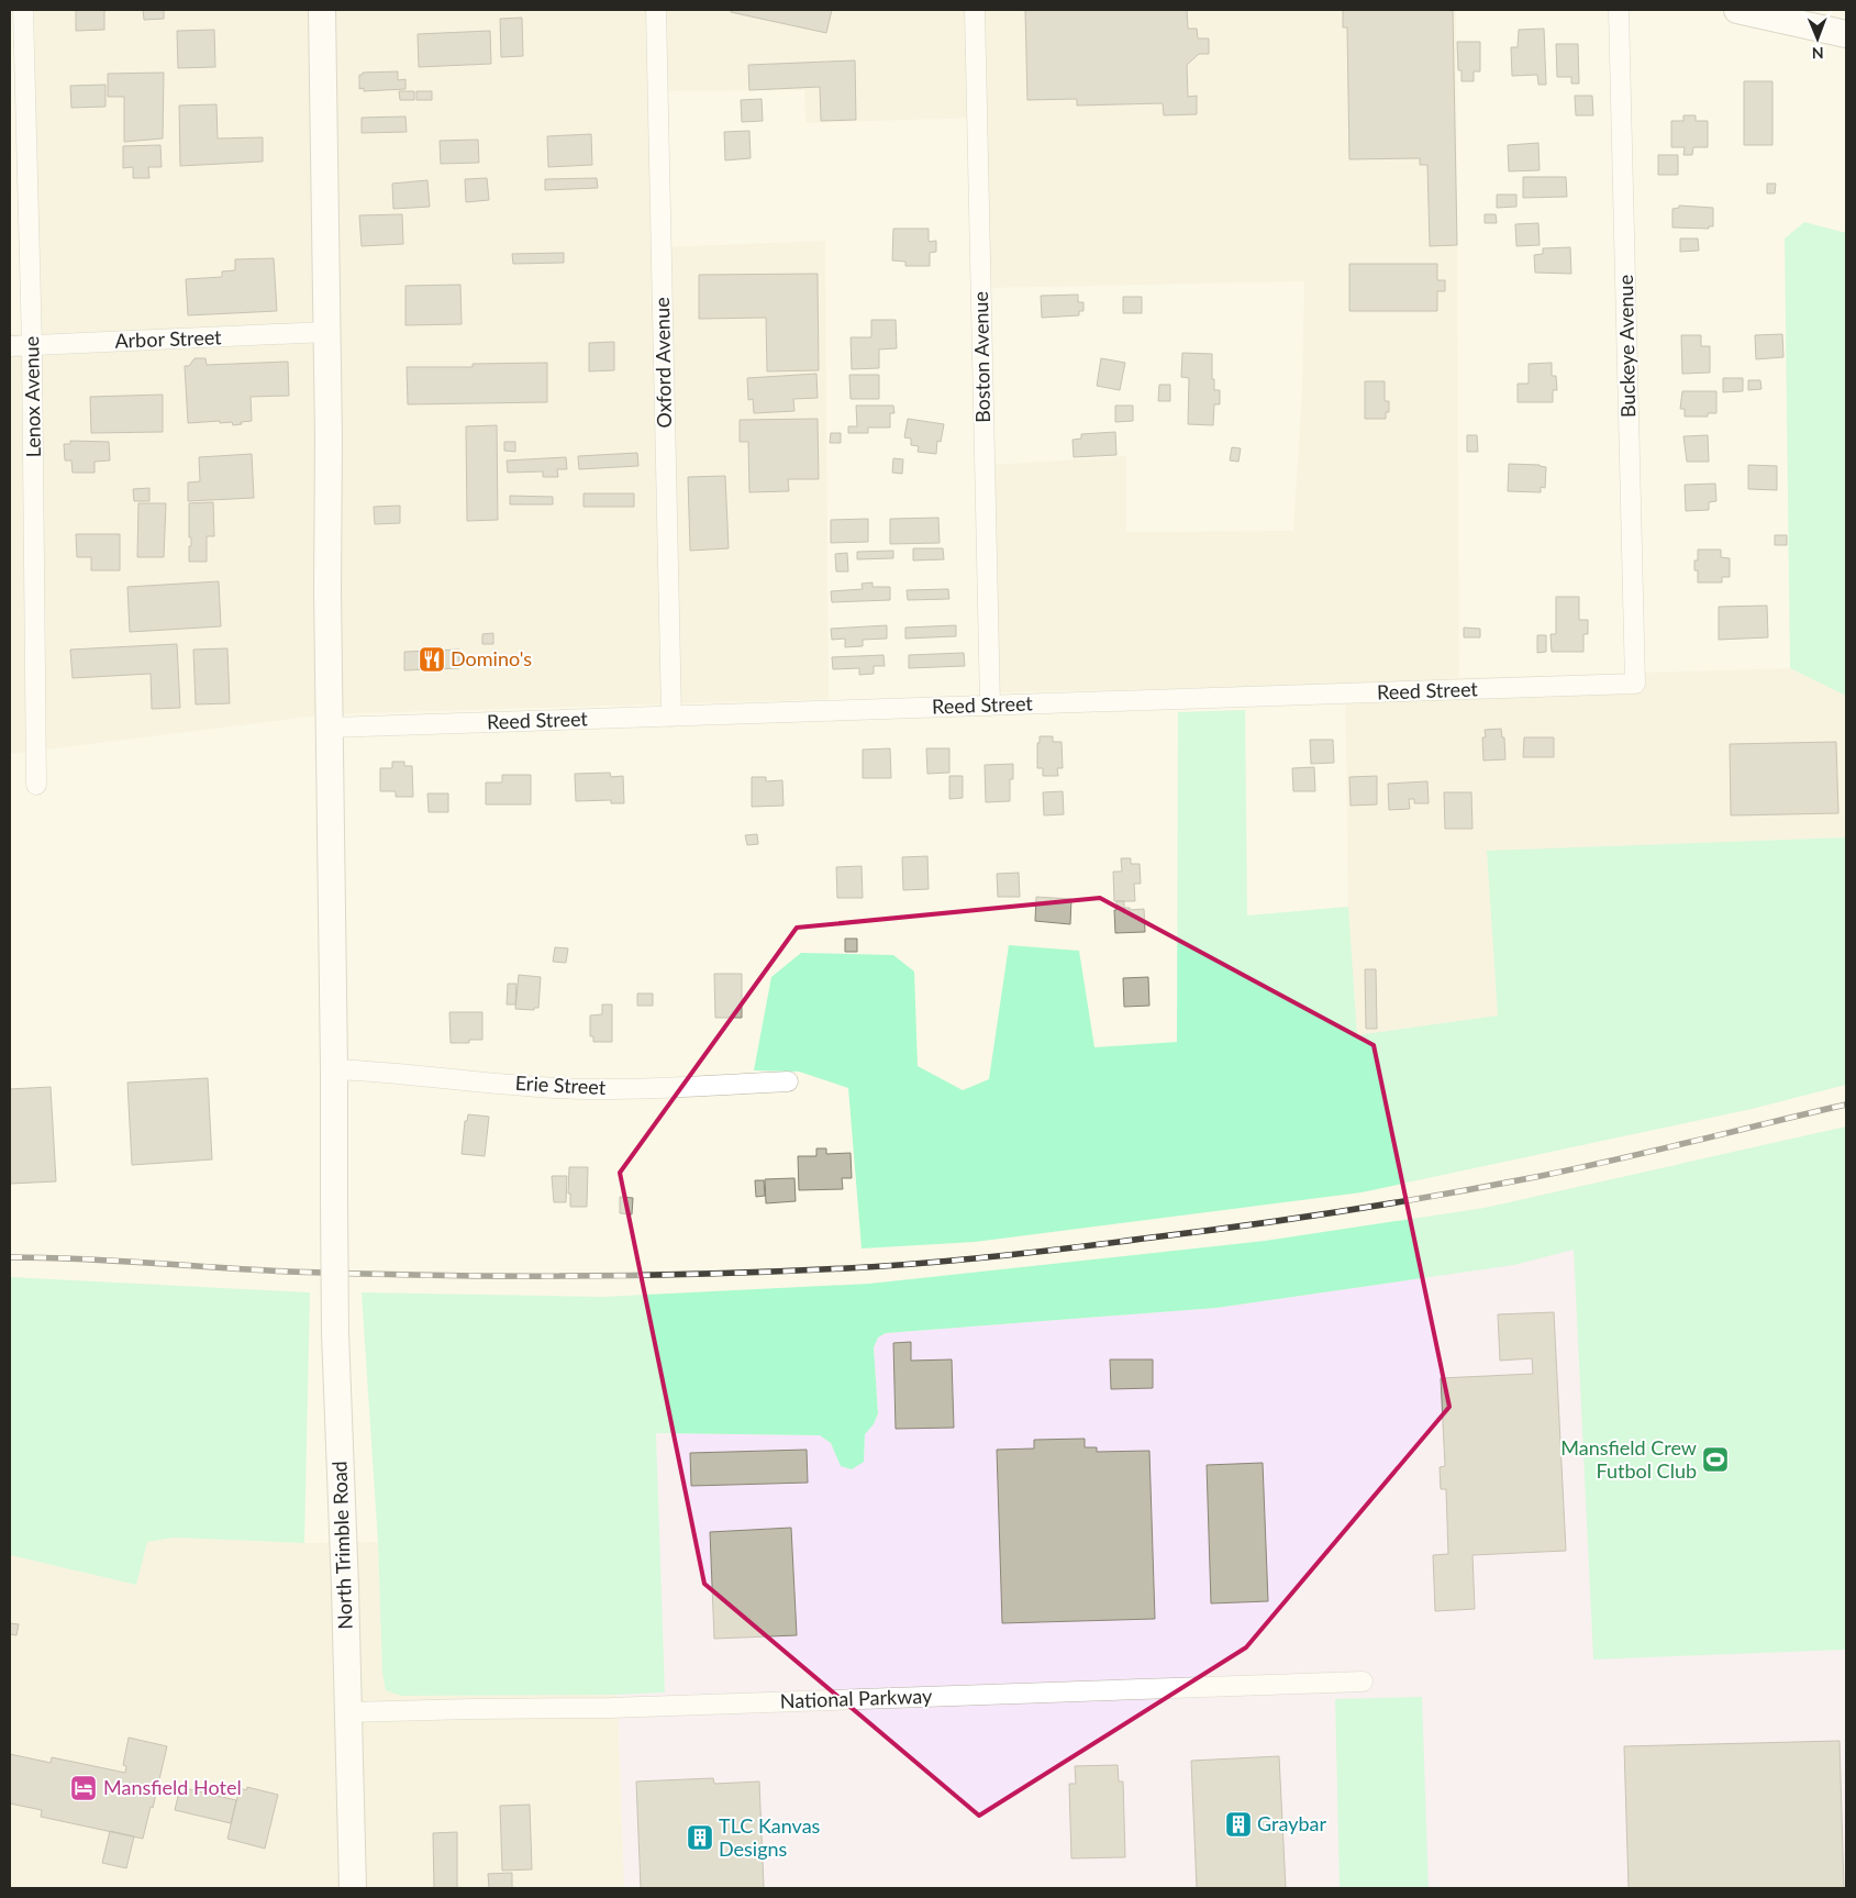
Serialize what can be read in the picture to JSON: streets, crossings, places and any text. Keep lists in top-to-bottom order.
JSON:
{
  "streets": {
    "main road": ["North Trimble Road"],
    "street": [
      "Arbor Street",
      "Buckeye Avenue",
      "Boston Avenue",
      "Oxford Avenue",
      "Lenox Avenue",
      "Reed Street",
      "Erie Street",
      "National Parkway"
    ]
  },
  "crossings": [
    ["Arbor Street", "Lenox Avenue"],
    ["Arbor Street", "North Trimble Road"],
    ["Buckeye Avenue", "Reed Street"],
    ["Boston Avenue", "Reed Street"],
    ["Oxford Avenue", "Reed Street"],
    ["Reed Street", "North Trimble Road"],
    ["Erie Street", "North Trimble Road"],
    ["North Trimble Road", "National Parkway"]
  ],
  "places": {
    "restaurant": ["Domino's"],
    "sports": ["Mansfield Crew Futbol Club"],
    "hotel": ["Mansfield Hotel"],
    "building": ["Graybar", "TLC Kanvas Designs"]
  },
  "north": "bottom"
}
